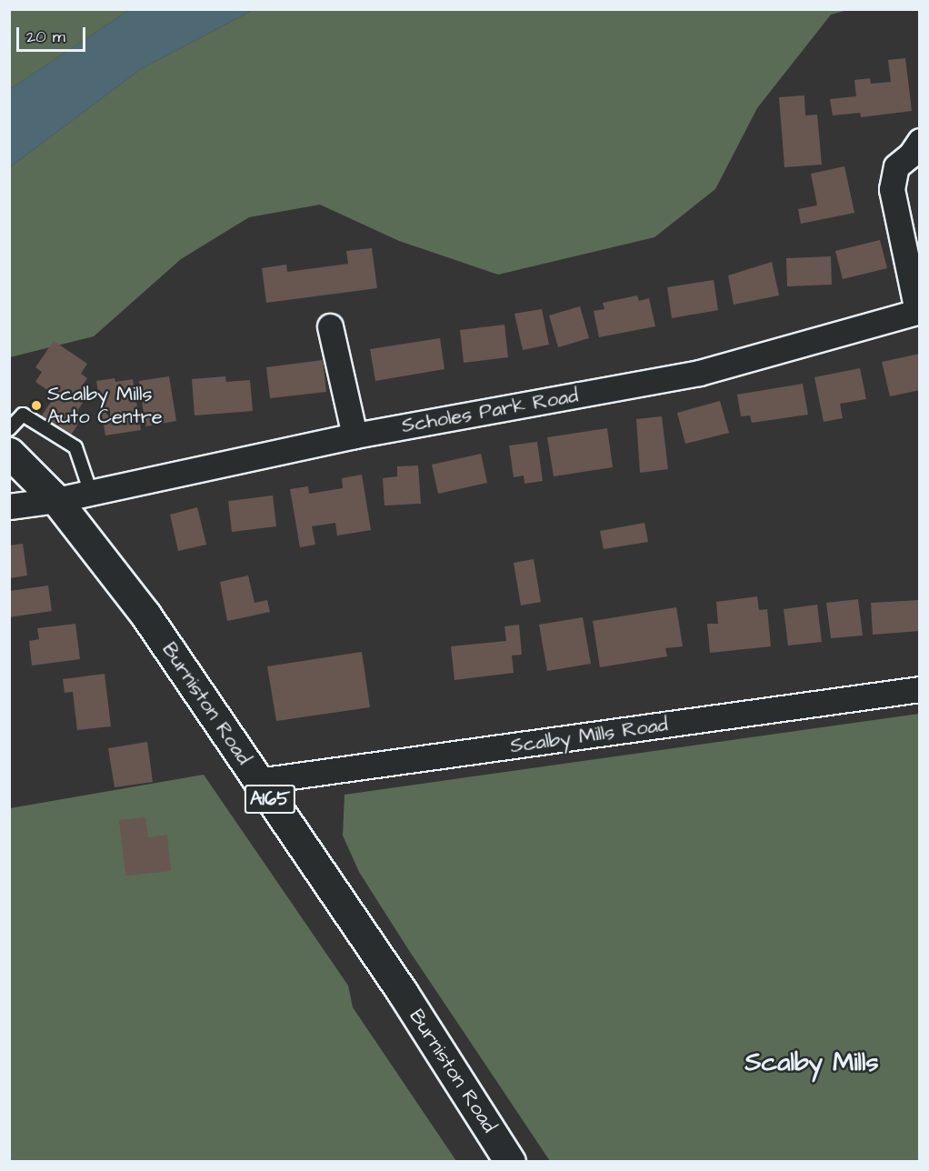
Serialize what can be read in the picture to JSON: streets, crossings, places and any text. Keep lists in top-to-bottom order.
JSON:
{
  "streets": {
    "main road": ["Burniston Road", "A165"],
    "street": ["Scholes Park Road", "Scalby Mills Road"]
  },
  "crossings": [
    ["Scholes Park Road", "Burniston Road"],
    ["Burniston Road", "Scalby Mills Road"]
  ],
  "districts": ["Scalby Mills"],
  "places": ["Scalby Mills Auto Centre"],
  "scale_bar": "20 m"
}
